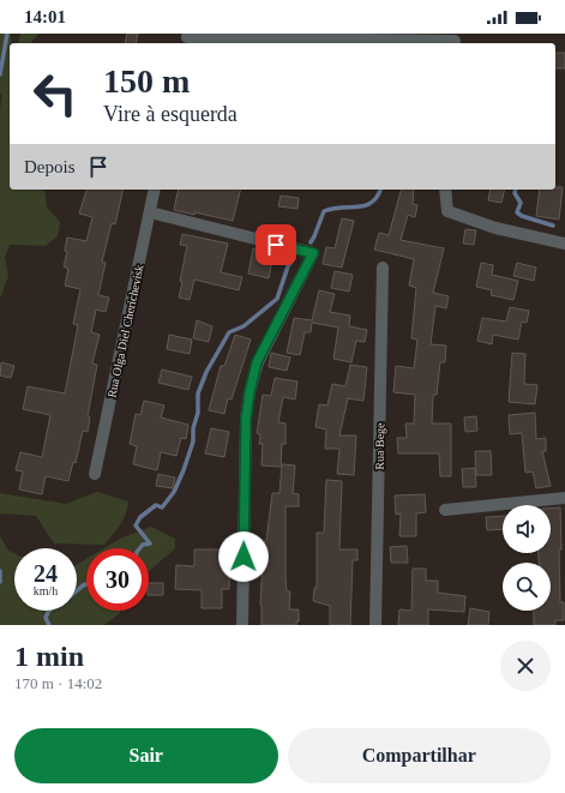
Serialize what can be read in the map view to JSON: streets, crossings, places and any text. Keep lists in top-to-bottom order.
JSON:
{
  "streets": {
    "street": ["Rua Olga Diel Cherichevisk", "Rua Bege"]
  },
  "page": {
    "status": "14:01",
    "turn": ["150 m", "Vire à esquerda"],
    "then": "Depois",
    "speed": "24 km/h",
    "limit": "30",
    "heading": ["1 min", "170 m · 14:02"],
    "buttons": ["Sair", "Compartilhar"]
  }
}
